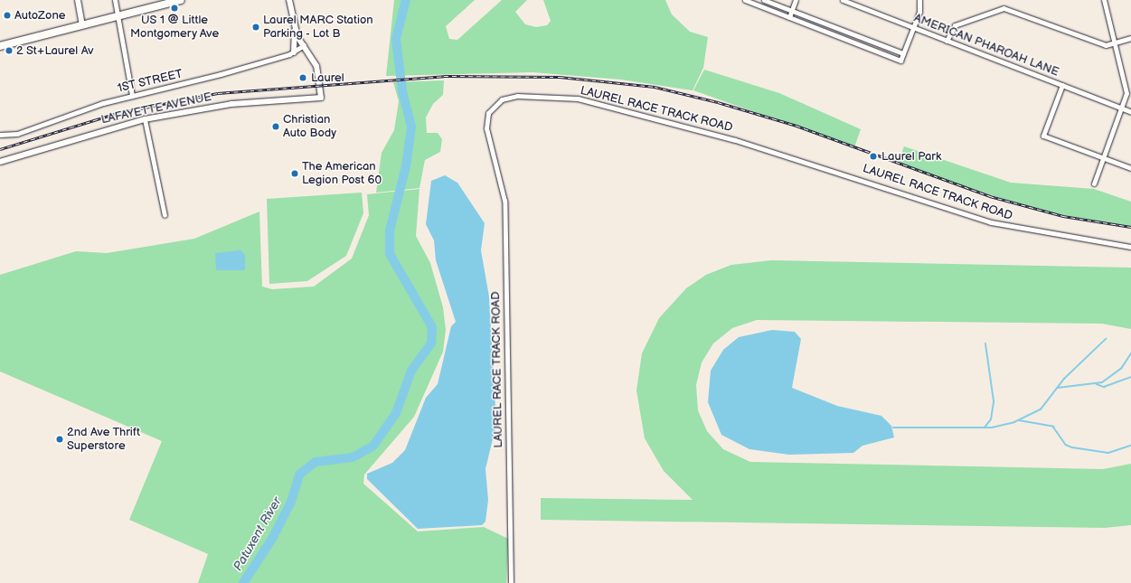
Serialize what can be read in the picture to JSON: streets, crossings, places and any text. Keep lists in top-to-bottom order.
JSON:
{
  "streets": {
    "street": [
      "AMERICAN PHAROAH LANE",
      "1ST STREET",
      "LAFAYETTE AVENUE",
      "LAUREL RACE TRACK ROAD"
    ]
  },
  "crossings": [
    ["1ST STREET", "LAFAYETTE AVENUE"]
  ],
  "water": ["Patuxent River"],
  "places": [
    "US 1 @ Little Montgomery Ave",
    "AutoZone",
    "Laurel MARC Station Parking - Lot B",
    "2 St+Laurel Av",
    "Laurel",
    "Christian Auto Body",
    "Laurel Park",
    "The American Legion Post 60",
    "2nd Ave Thrift Superstore"
  ]
}
